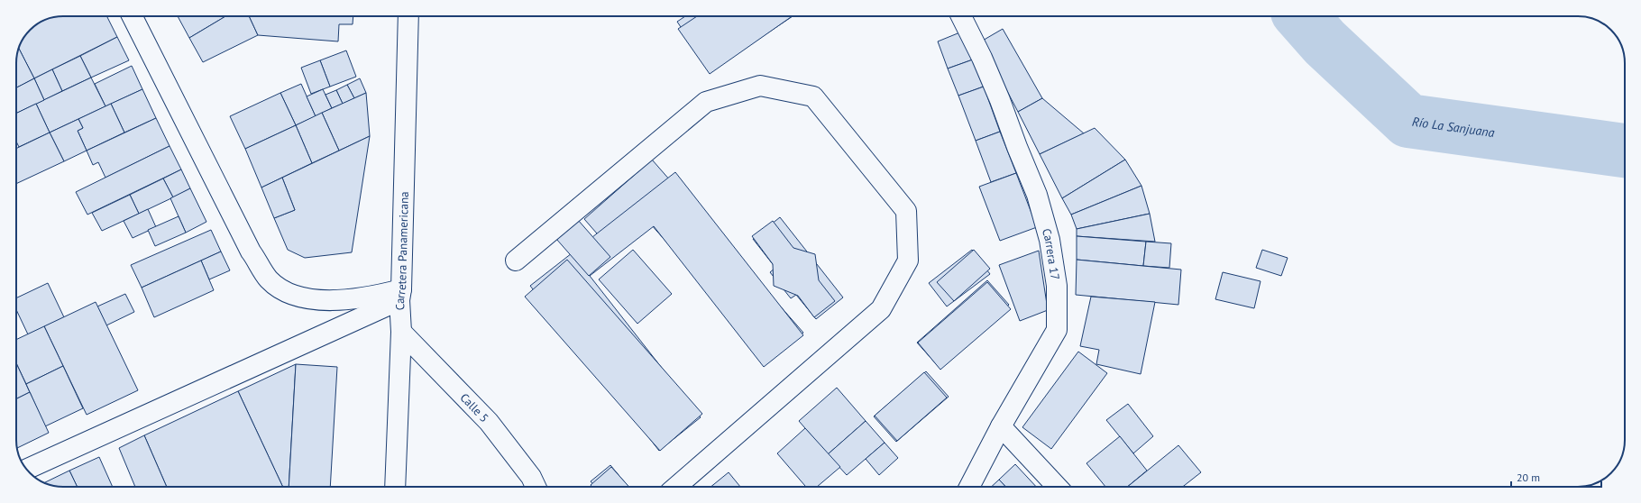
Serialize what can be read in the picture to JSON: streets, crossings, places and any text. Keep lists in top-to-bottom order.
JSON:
{
  "streets": {
    "street": ["Carretera Panamericana", "Carrera 17", "Calle 5"]
  },
  "crossings": [
    ["Carretera Panamericana", "Calle 5"]
  ],
  "water": ["Río La Sanjuana"],
  "scale_bar": "20 m"
}
